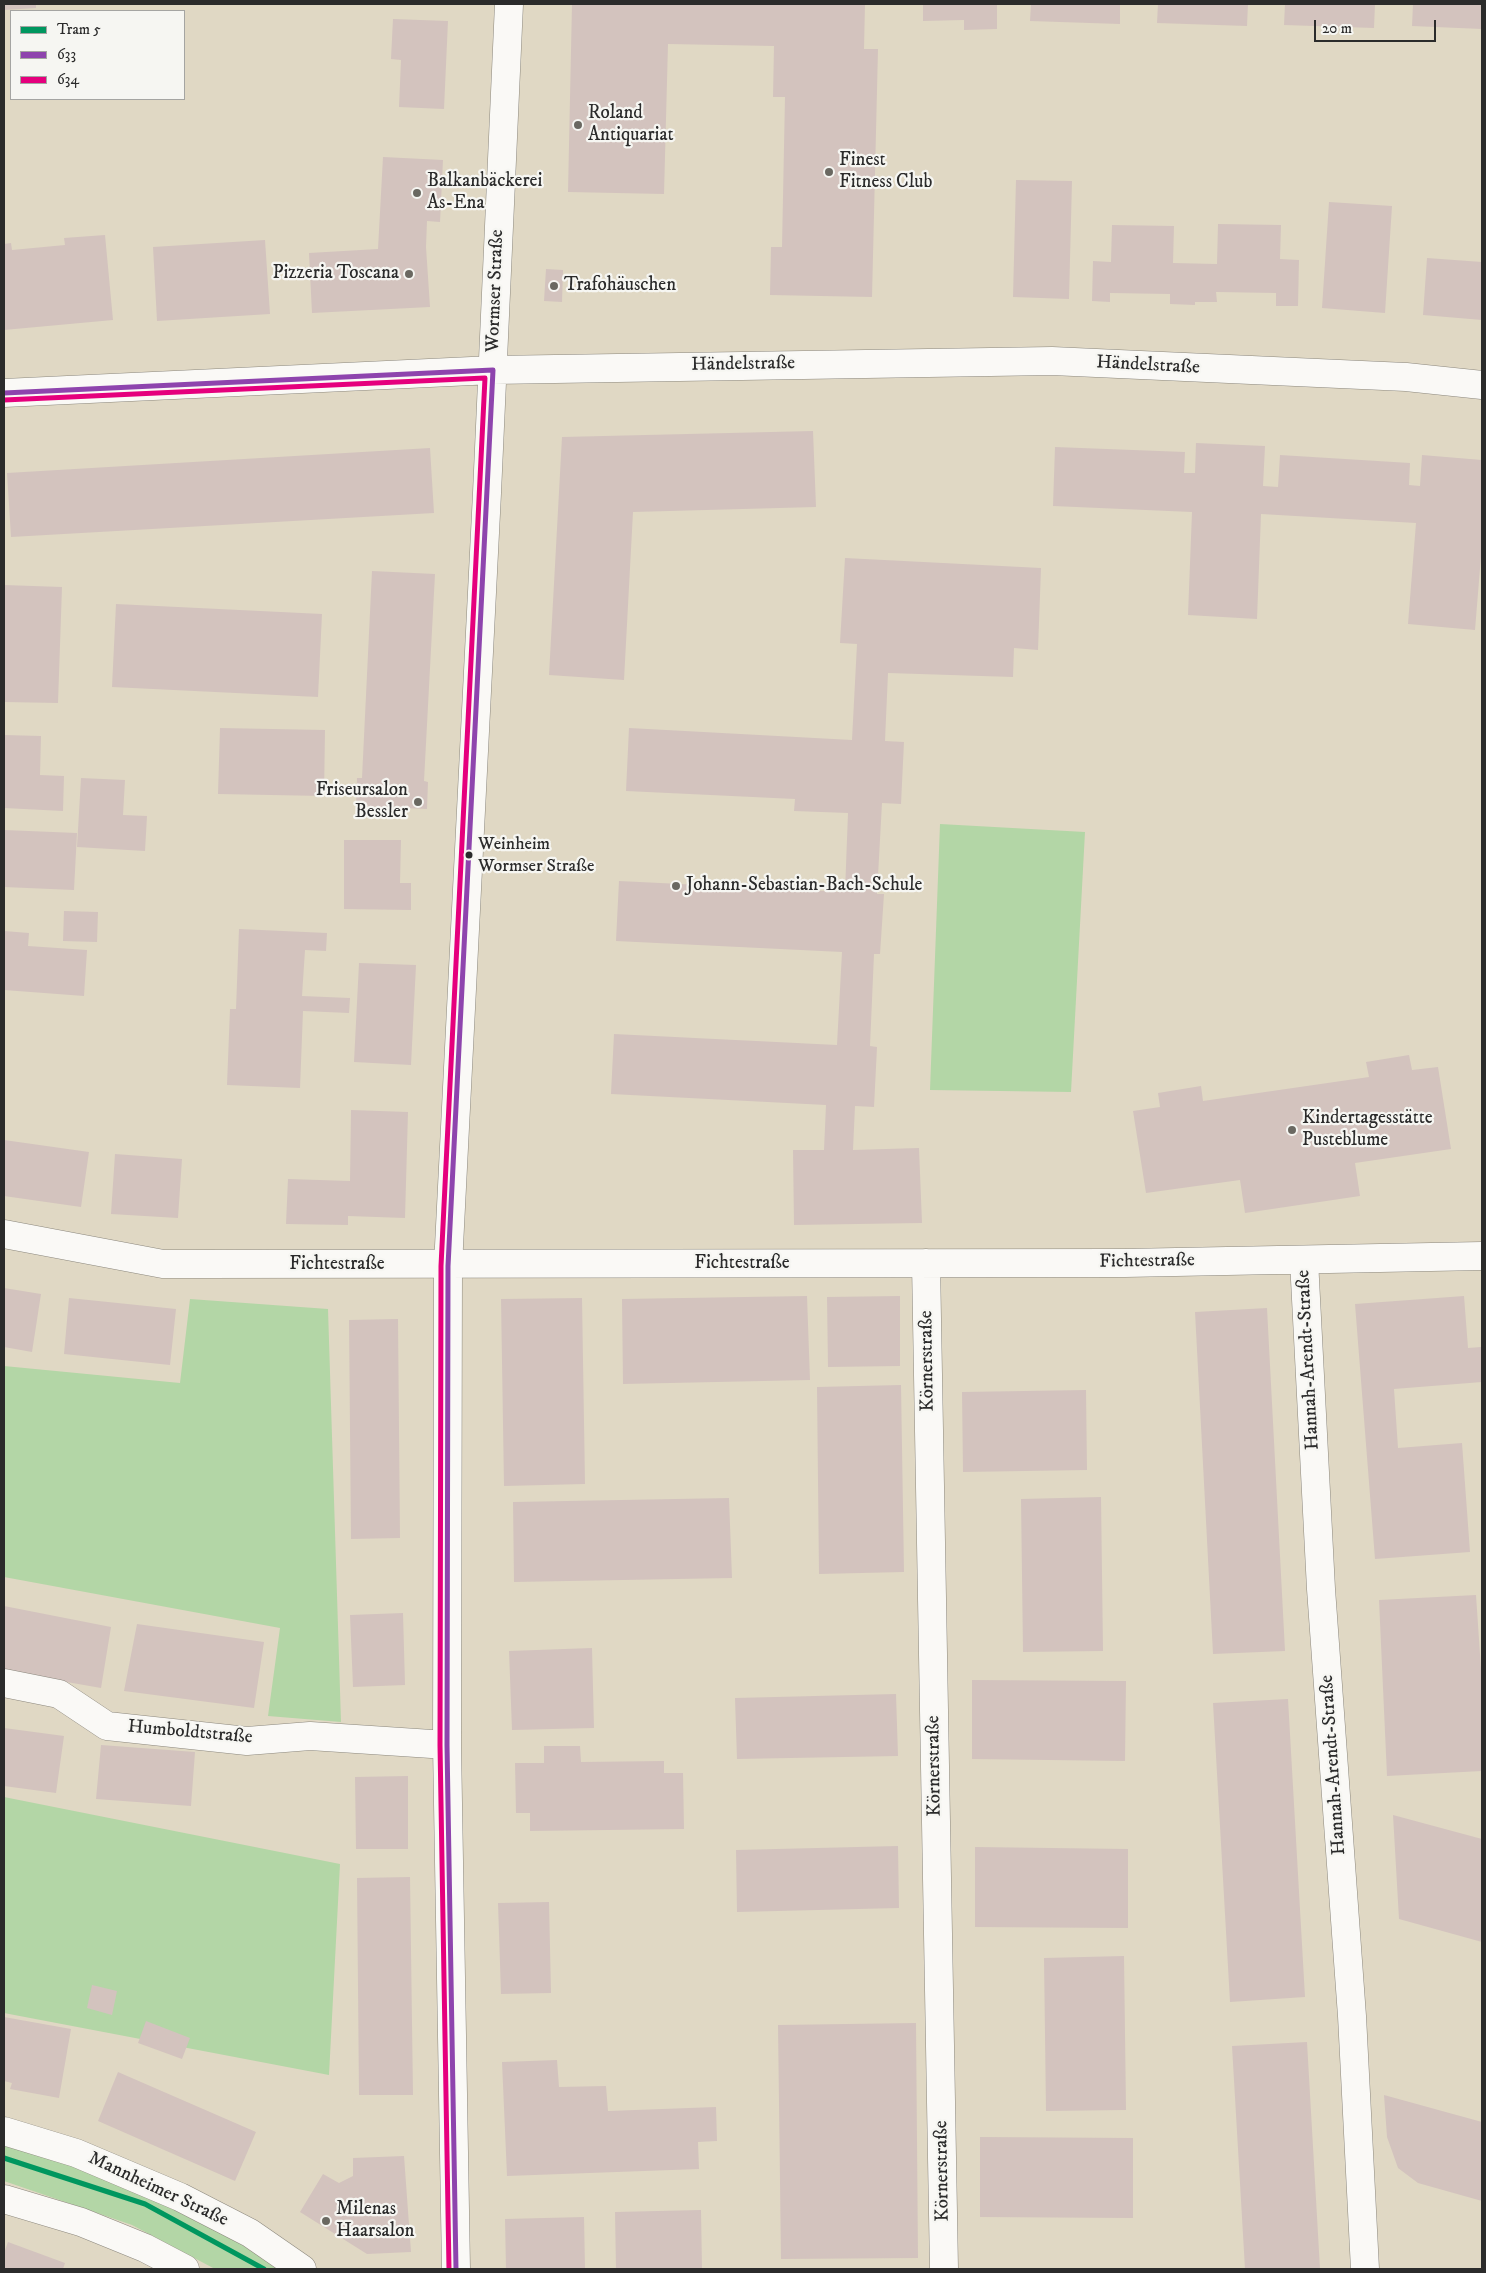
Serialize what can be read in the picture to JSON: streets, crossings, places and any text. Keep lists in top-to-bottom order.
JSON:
{
  "streets": {
    "street": [
      "Wormser Straße",
      "Händelstraße",
      "Fichtestraße",
      "Hannah-Arendt-Straße",
      "Körnerstraße",
      "Humboldtstraße",
      "Mannheimer Straße"
    ]
  },
  "crossings": [
    ["Wormser Straße", "Händelstraße"],
    ["Wormser Straße", "Fichtestraße"],
    ["Wormser Straße", "Humboldtstraße"],
    ["Fichtestraße", "Hannah-Arendt-Straße"],
    ["Fichtestraße", "Körnerstraße"]
  ],
  "places": [
    "Roland Antiquariat",
    "Finest Fitness Club",
    "Balkanbäckerei As-Ena",
    "Pizzeria Toscana",
    "Trafohäuschen",
    "Friseursalon Bessler",
    "Weinheim Wormser Straße",
    "Johann-Sebastian-Bach-Schule",
    "Kindertagesstätte Pusteblume",
    "Milenas Haarsalon"
  ],
  "lines": ["transit line 633", "transit line 634", "tram line 5"],
  "legend": ["Tram 5", "633", "634"],
  "scale_bar": "20 m"
}
